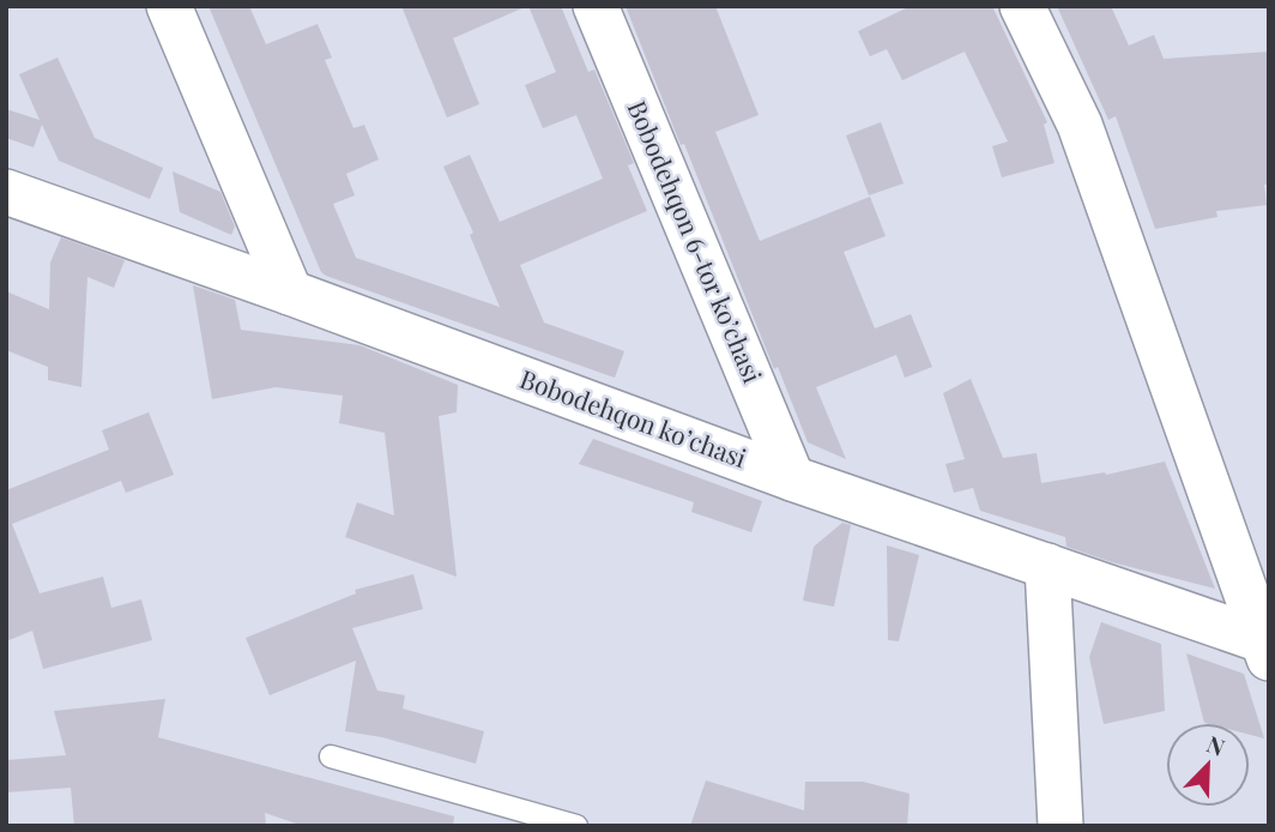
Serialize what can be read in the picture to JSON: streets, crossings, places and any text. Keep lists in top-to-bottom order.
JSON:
{
  "streets": {
    "street": ["Bobodehqon 6-tor koʼchasi", "Bobodehqon koʼchasi"]
  },
  "crossings": [
    ["Bobodehqon 6-tor koʼchasi", "Bobodehqon koʼchasi"]
  ],
  "north": "top right"
}
